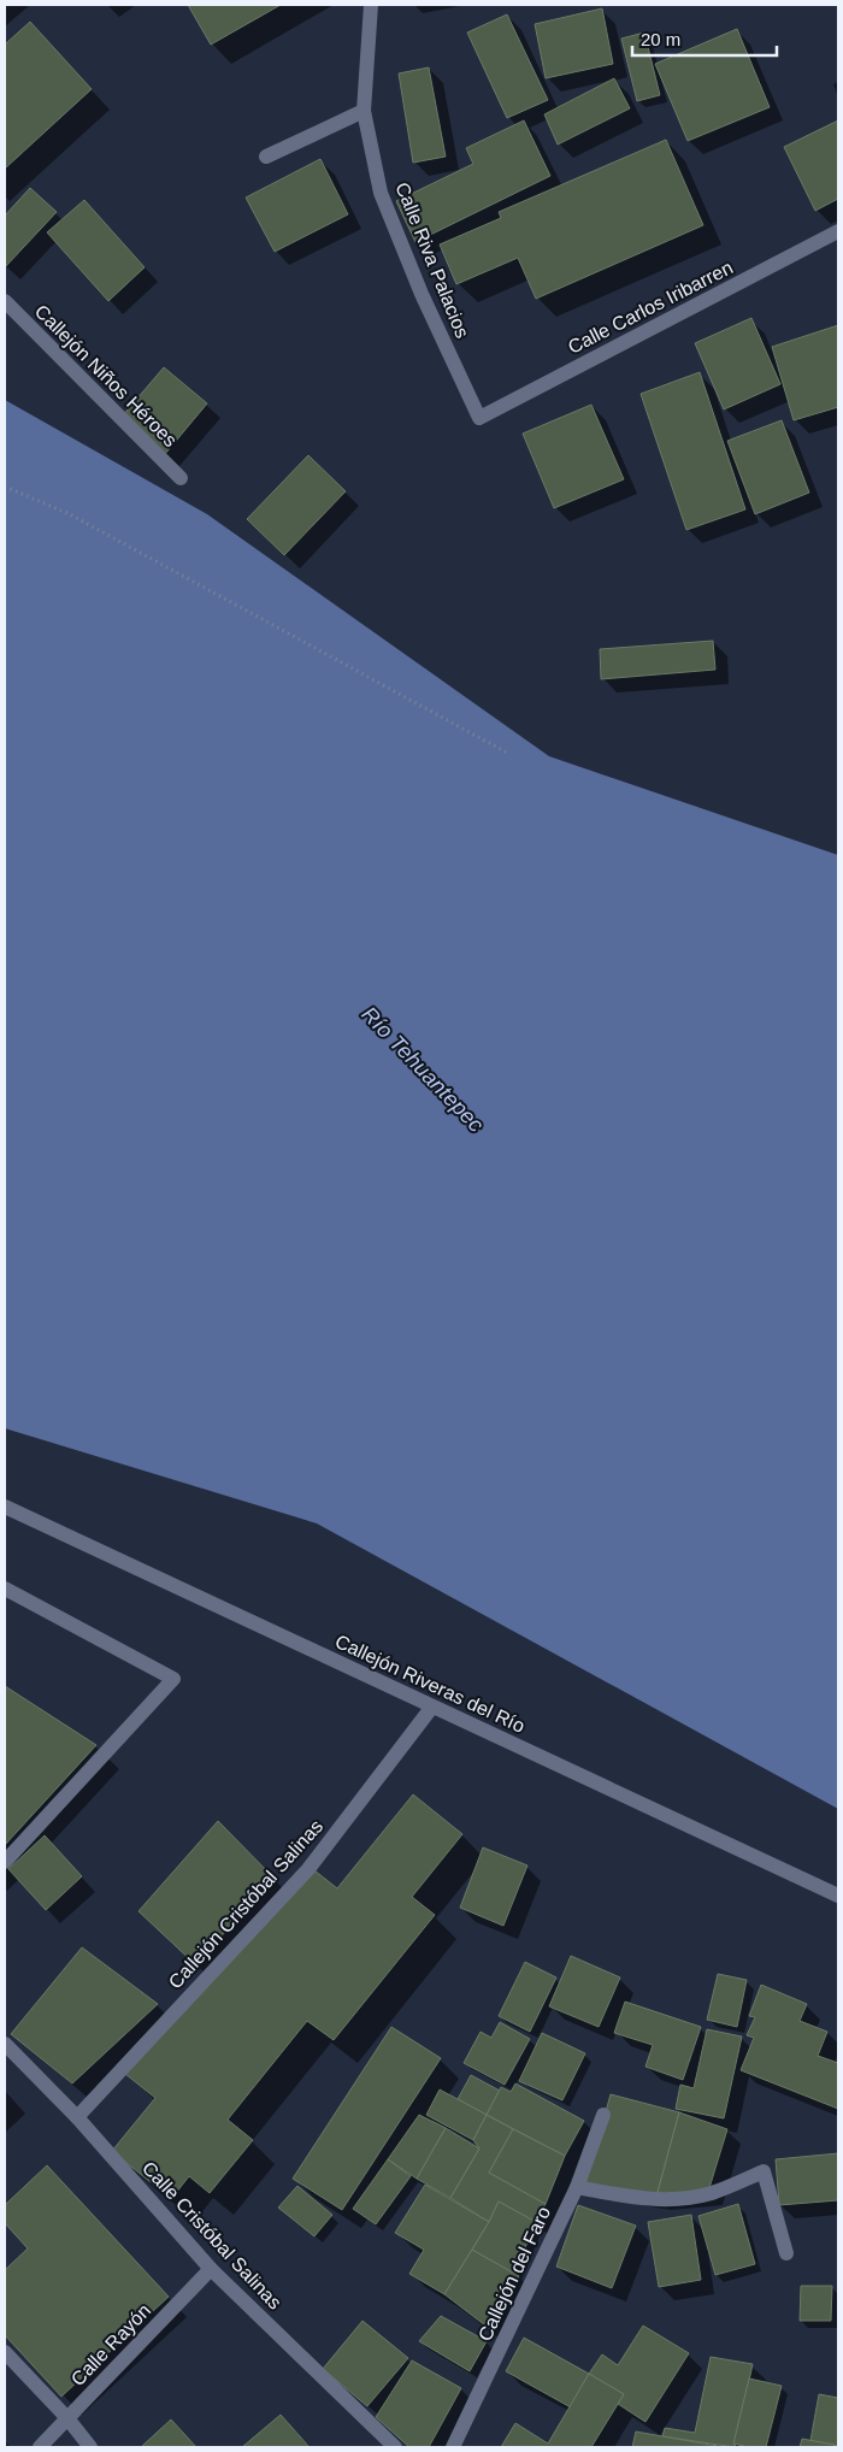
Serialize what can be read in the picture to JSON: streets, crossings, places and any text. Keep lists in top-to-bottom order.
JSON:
{
  "streets": {
    "street": [
      "Calle Riva Palacios",
      "Calle Carlos Iribarren",
      "Callejón Niños Héroes",
      "Callejón Riveras del Río",
      "Callejón Cristóbal Salinas",
      "Calle Cristóbal Salinas",
      "Callejón del Faro",
      "Calle Rayón"
    ]
  },
  "crossings": [
    ["Calle Riva Palacios", "Calle Carlos Iribarren"],
    ["Callejón Riveras del Río", "Callejón Cristóbal Salinas"],
    ["Callejón Cristóbal Salinas", "Calle Cristóbal Salinas"],
    ["Calle Cristóbal Salinas", "Calle Rayón"]
  ],
  "water": ["Río Tehuantepec"],
  "scale_bar": "20 m"
}
